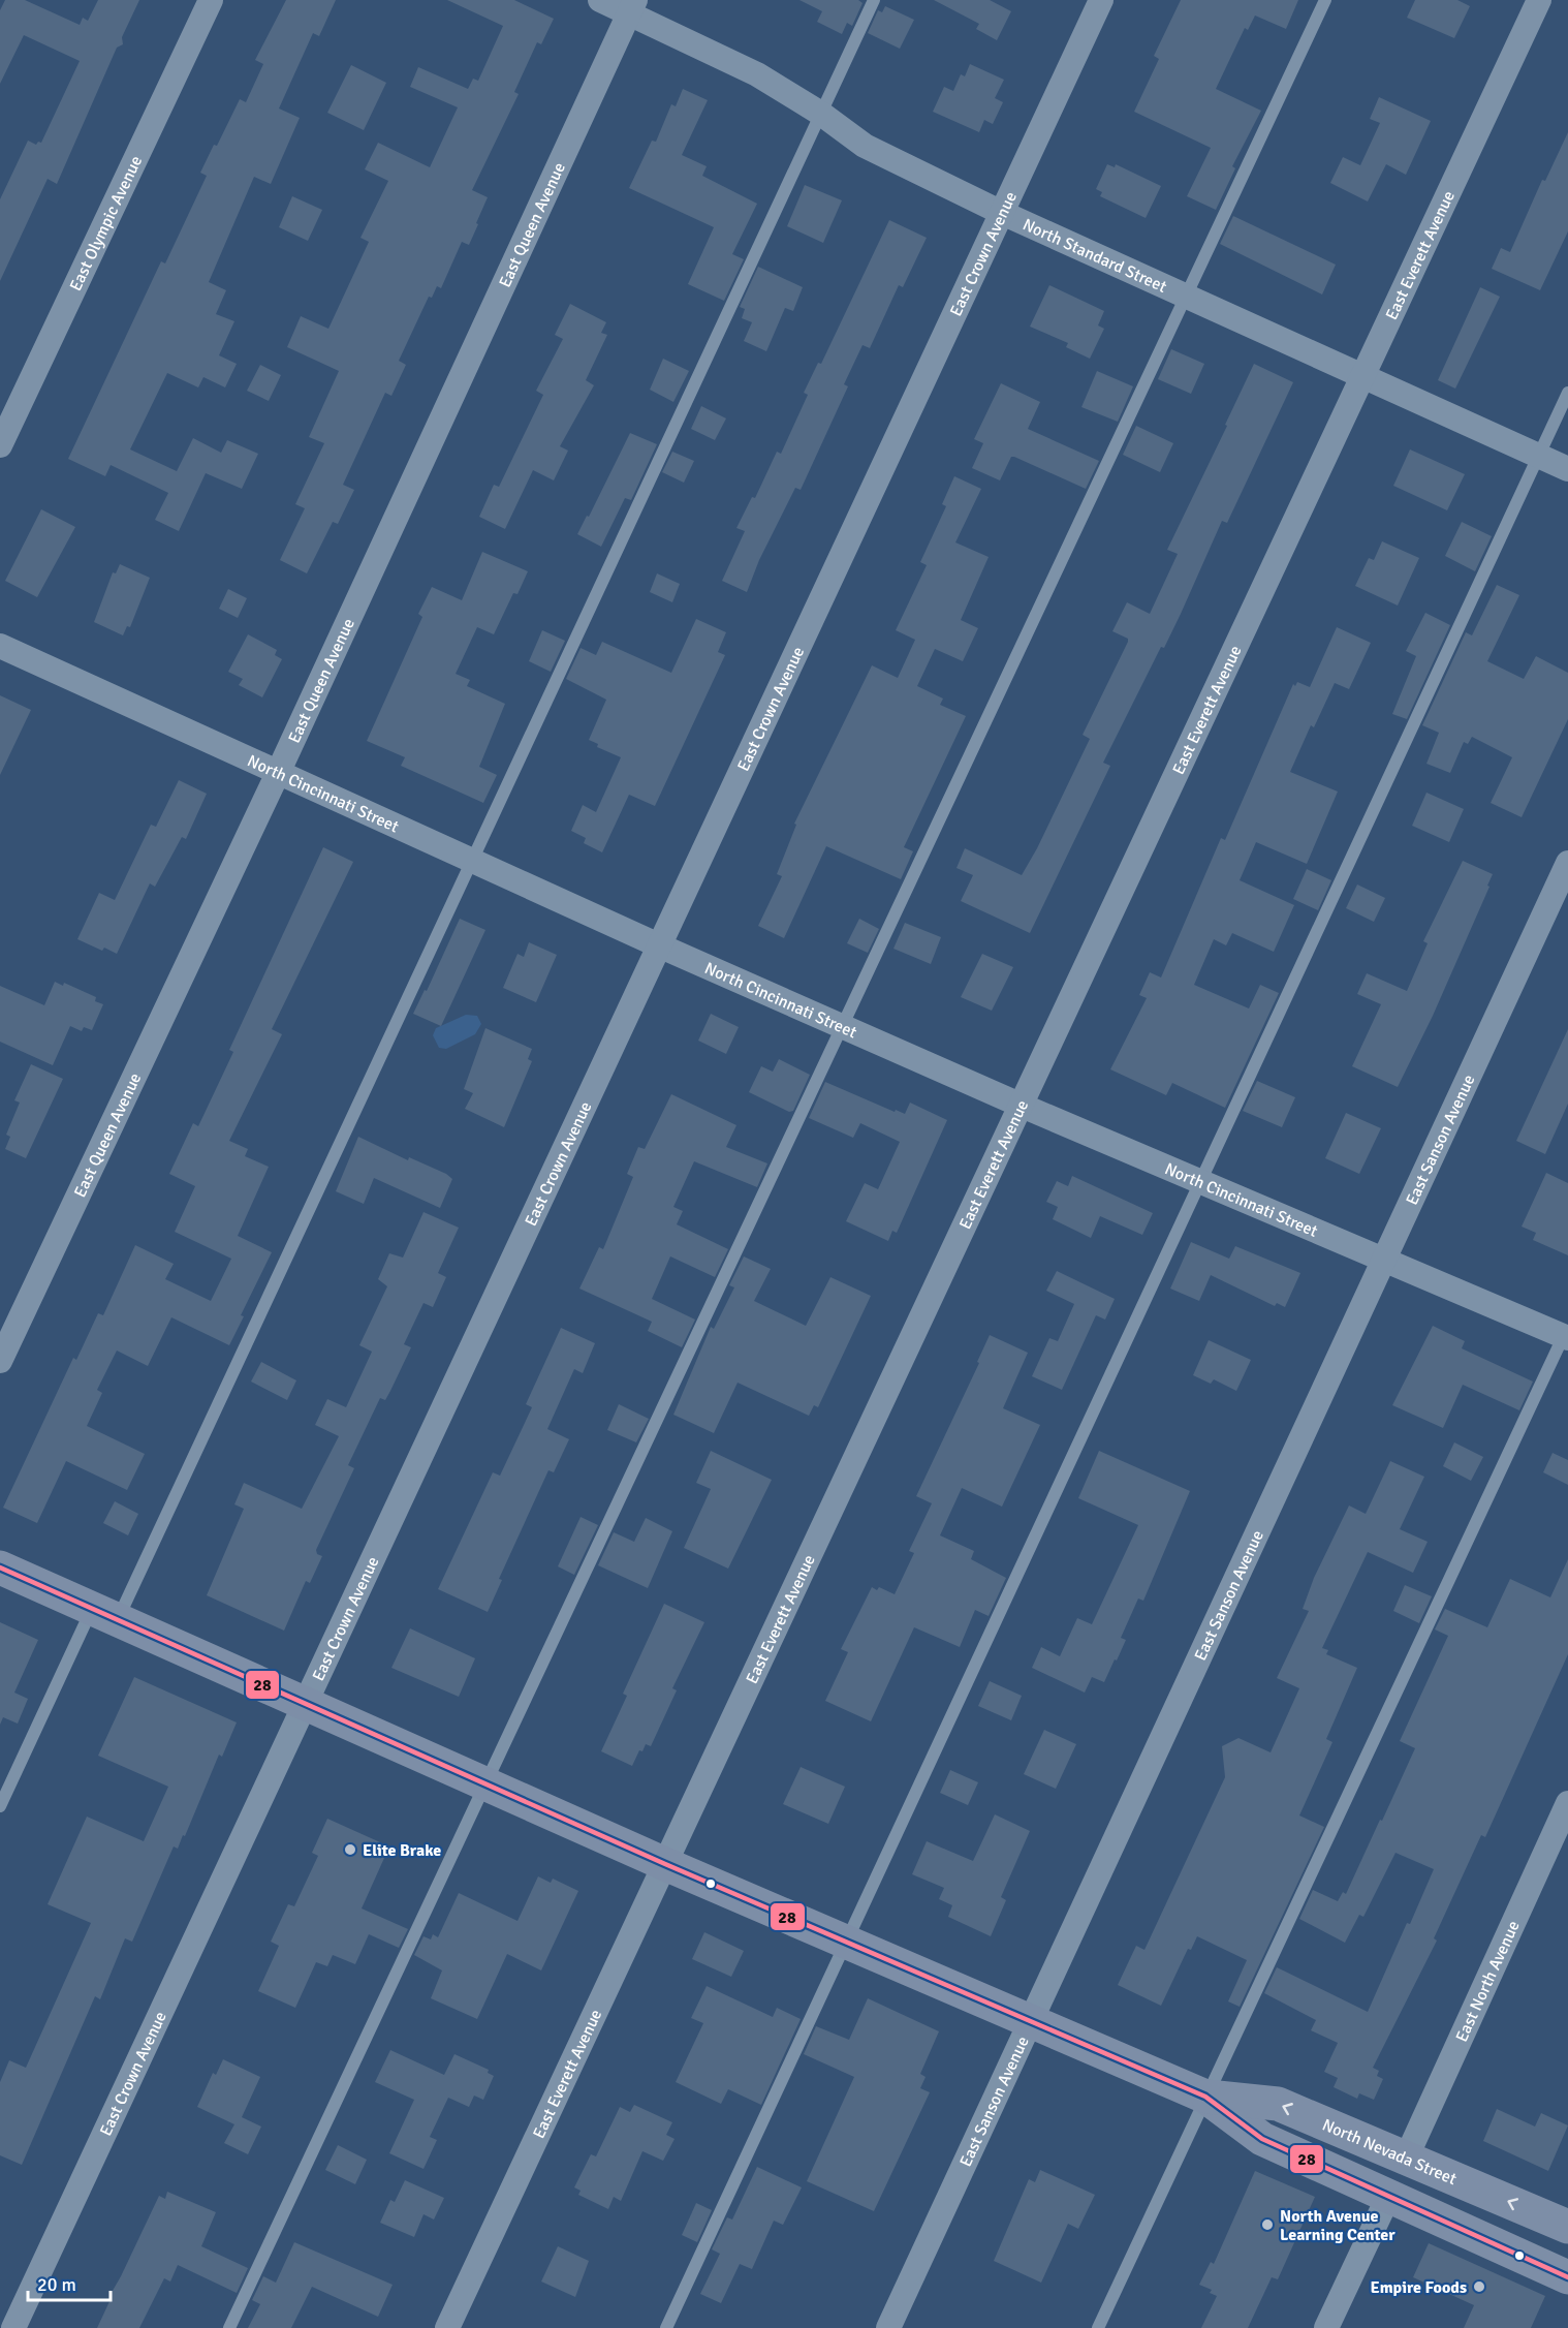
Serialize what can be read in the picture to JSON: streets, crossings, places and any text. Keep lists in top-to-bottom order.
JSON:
{
  "streets": {
    "main road": ["North Nevada Street"],
    "street": [
      "East Olympic Avenue",
      "East Queen Avenue",
      "East Crown Avenue",
      "North Standard Street",
      "East Everett Avenue",
      "North Cincinnati Street",
      "East Sanson Avenue",
      "East North Avenue"
    ]
  },
  "crossings": [
    ["East Queen Avenue", "North Standard Street"],
    ["East Queen Avenue", "North Cincinnati Street"],
    ["East Crown Avenue", "North Standard Street"],
    ["East Crown Avenue", "North Cincinnati Street"],
    ["East Crown Avenue", "North Nevada Street"],
    ["North Standard Street", "East Everett Avenue"],
    ["East Everett Avenue", "North Cincinnati Street"],
    ["East Everett Avenue", "North Nevada Street"],
    ["North Cincinnati Street", "East Sanson Avenue"],
    ["East Sanson Avenue", "North Nevada Street"],
    ["East North Avenue", "North Nevada Street"]
  ],
  "places": ["Elite Brake", "North Avenue Learning Center", "Empire Foods"],
  "lines": ["transit line 28"],
  "scale_bar": "20 m"
}
